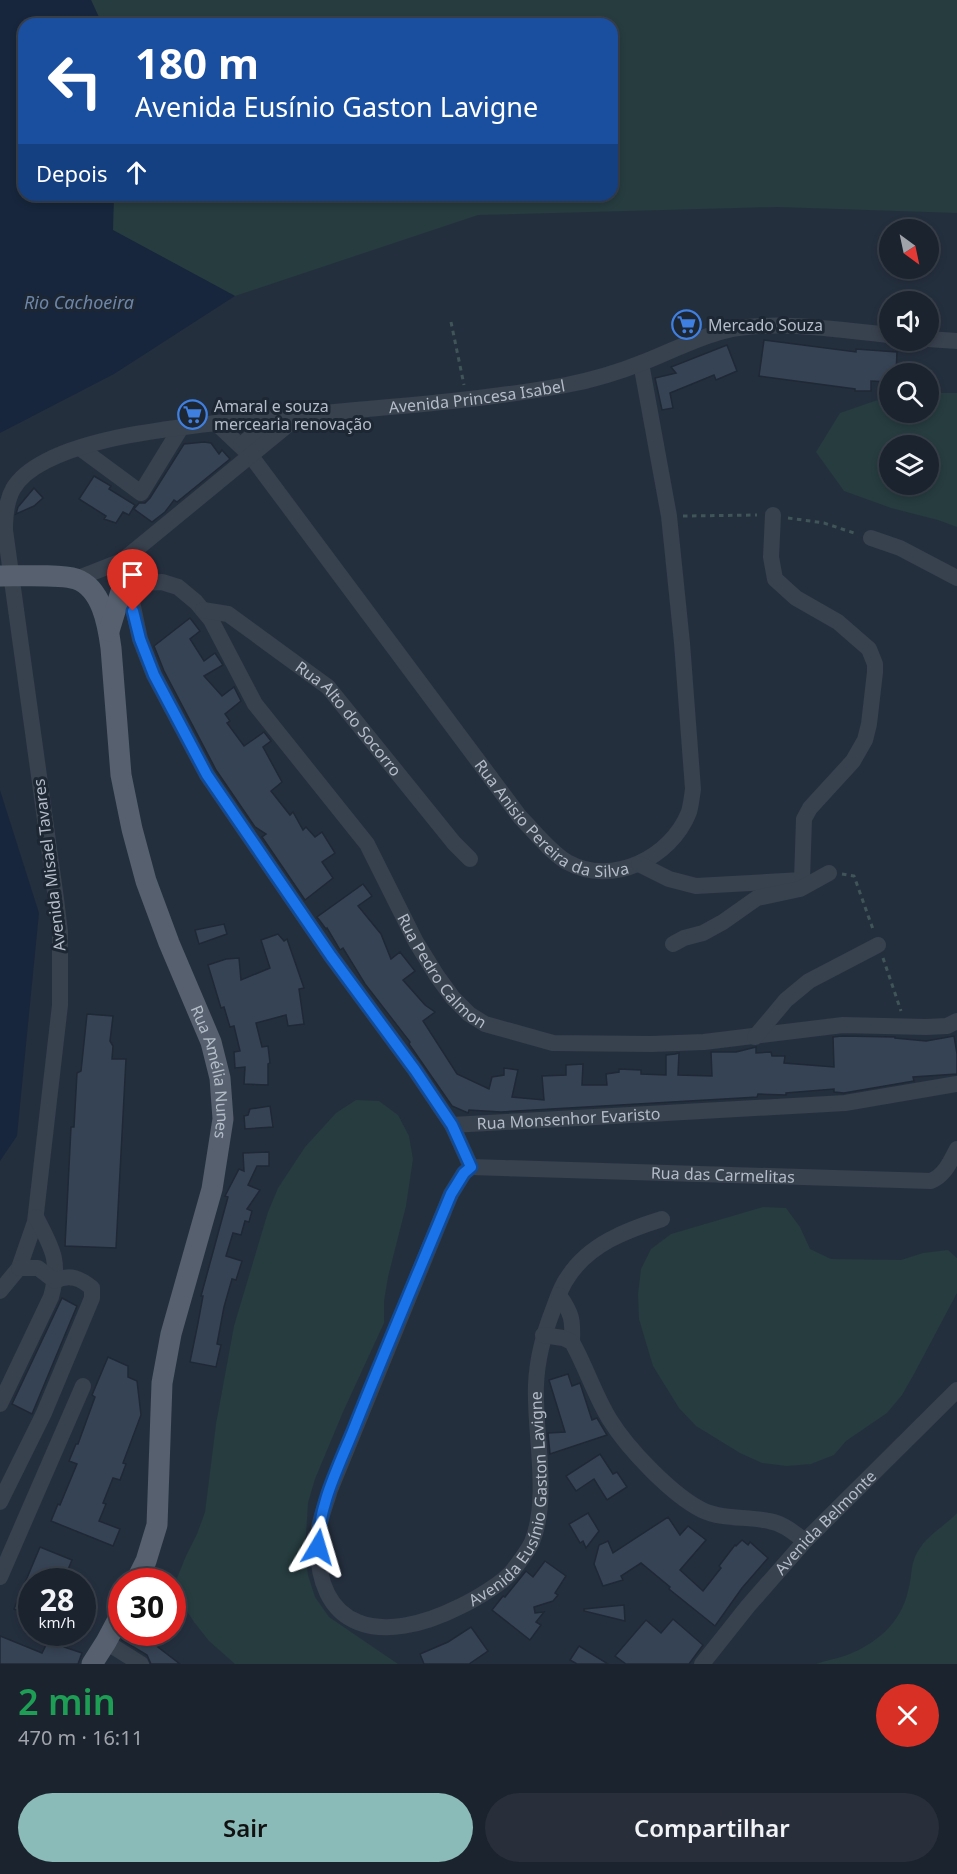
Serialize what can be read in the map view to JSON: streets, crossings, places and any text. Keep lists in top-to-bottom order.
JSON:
{
  "streets": {
    "main road": ["Rua Amélia Nunes"],
    "street": [
      "Avenida Princesa Isabel",
      "Rua Alto do Socorro",
      "Rua Anisio Pereira da Silva",
      "Avenida Misael Tavares",
      "Rua Pedro Calmon",
      "Rua Monsenhor Evaristo",
      "Rua das Carmelitas",
      "Avenida Eusínio Gaston Lavigne",
      "Avenida Belmonte"
    ]
  },
  "crossings": [
    ["Avenida Princesa Isabel", "Rua Anisio Pereira da Silva"],
    ["Avenida Princesa Isabel", "Avenida Misael Tavares"],
    ["Rua Alto do Socorro", "Rua Pedro Calmon"],
    ["Rua das Carmelitas", "Avenida Eusínio Gaston Lavigne"]
  ],
  "water": ["Rio Cachoeira"],
  "places": {
    "supermarket": ["Mercado Souza", "Amaral e souza mercearia renovação"]
  },
  "north": "bottom right",
  "page": {
    "turn": ["180 m", "Avenida Eusínio Gaston Lavigne"],
    "then": "Depois",
    "speed": "28 km/h",
    "limit": "30",
    "heading": ["2 min", "470 m · 16:11"],
    "buttons": ["Sair", "Compartilhar"]
  }
}
